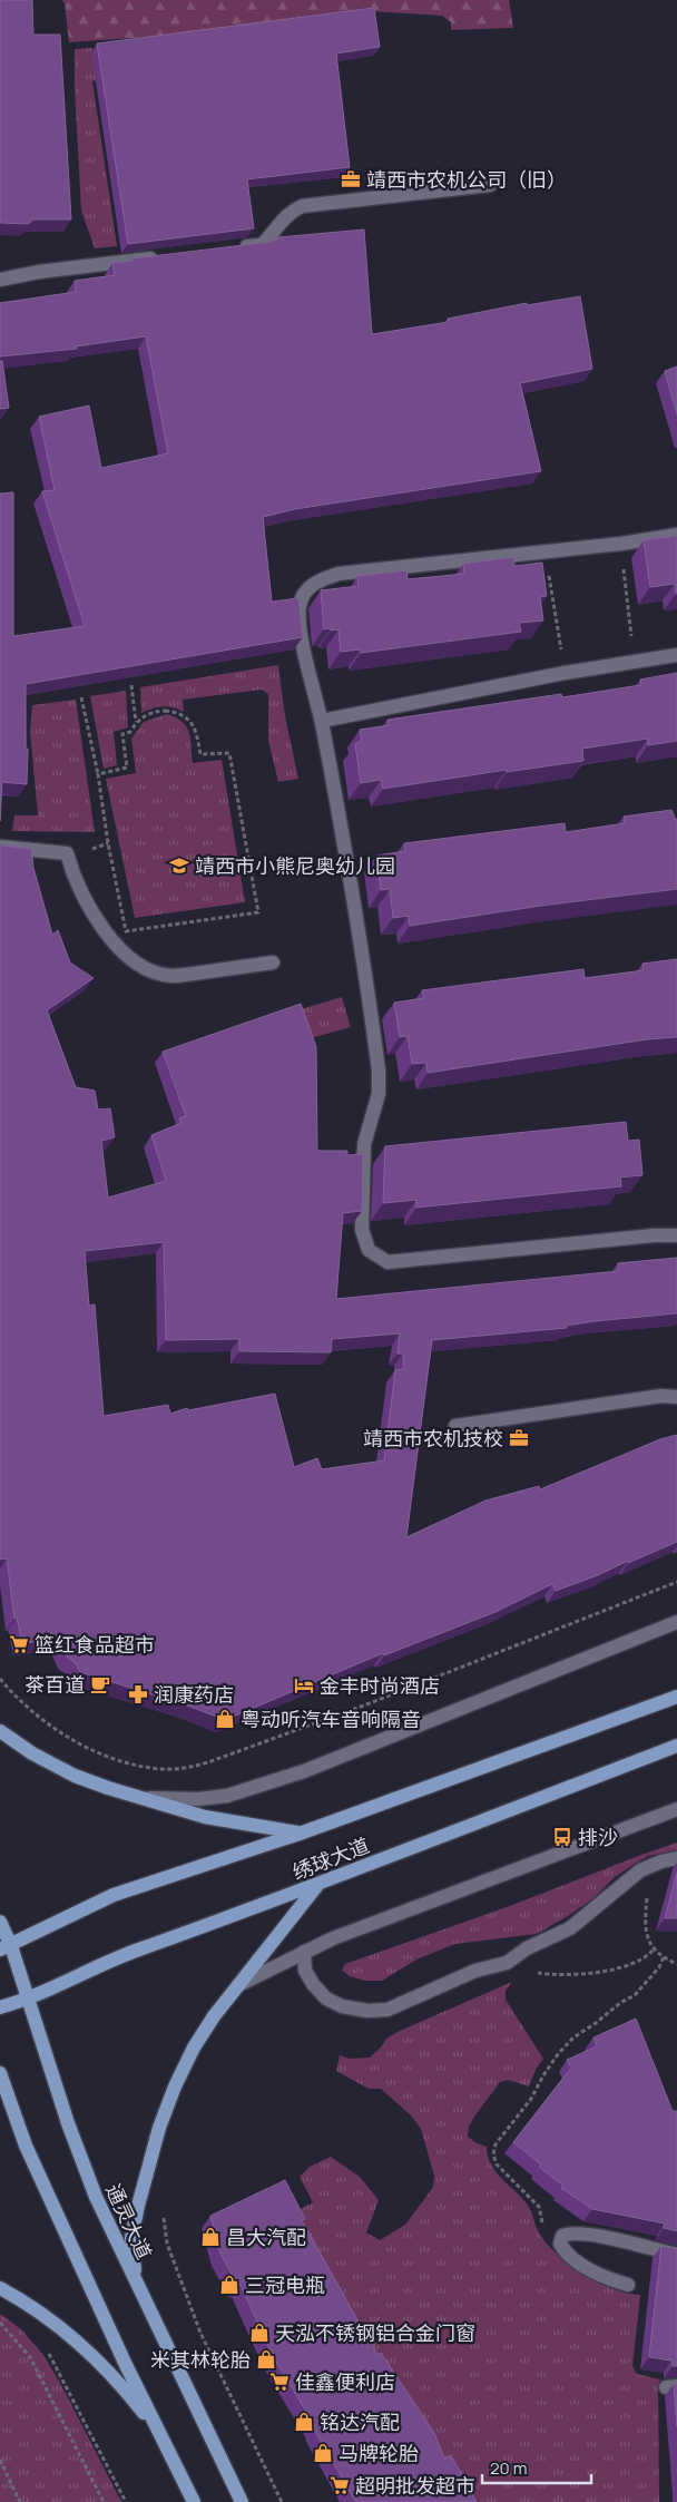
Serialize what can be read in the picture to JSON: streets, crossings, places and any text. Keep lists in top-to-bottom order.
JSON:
{
  "streets": {
    "main road": ["绣球大道", "通灵大道"]
  },
  "crossings": [
    ["绣球大道", "通灵大道"]
  ],
  "places": {
    "office": ["靖西市农机公司（旧）", "靖西市农机技校"],
    "school or university": ["靖西市小熊尼奥幼儿园"],
    "supermarket": ["篮红食品超市", "佳鑫便利店", "超明批发超市"],
    "cafe": ["茶百道"],
    "hotel": ["金丰时尚酒店"],
    "pharmacy": ["润康药店"],
    "shop": [
      "粤动听汽车音响隔音",
      "昌大汽配",
      "三冠电瓶",
      "天泓不锈钢铝合金门窗",
      "米其林轮胎",
      "铭达汽配",
      "马牌轮胎"
    ],
    "bus stop": ["排沙"]
  },
  "scale_bar": "20 m"
}
